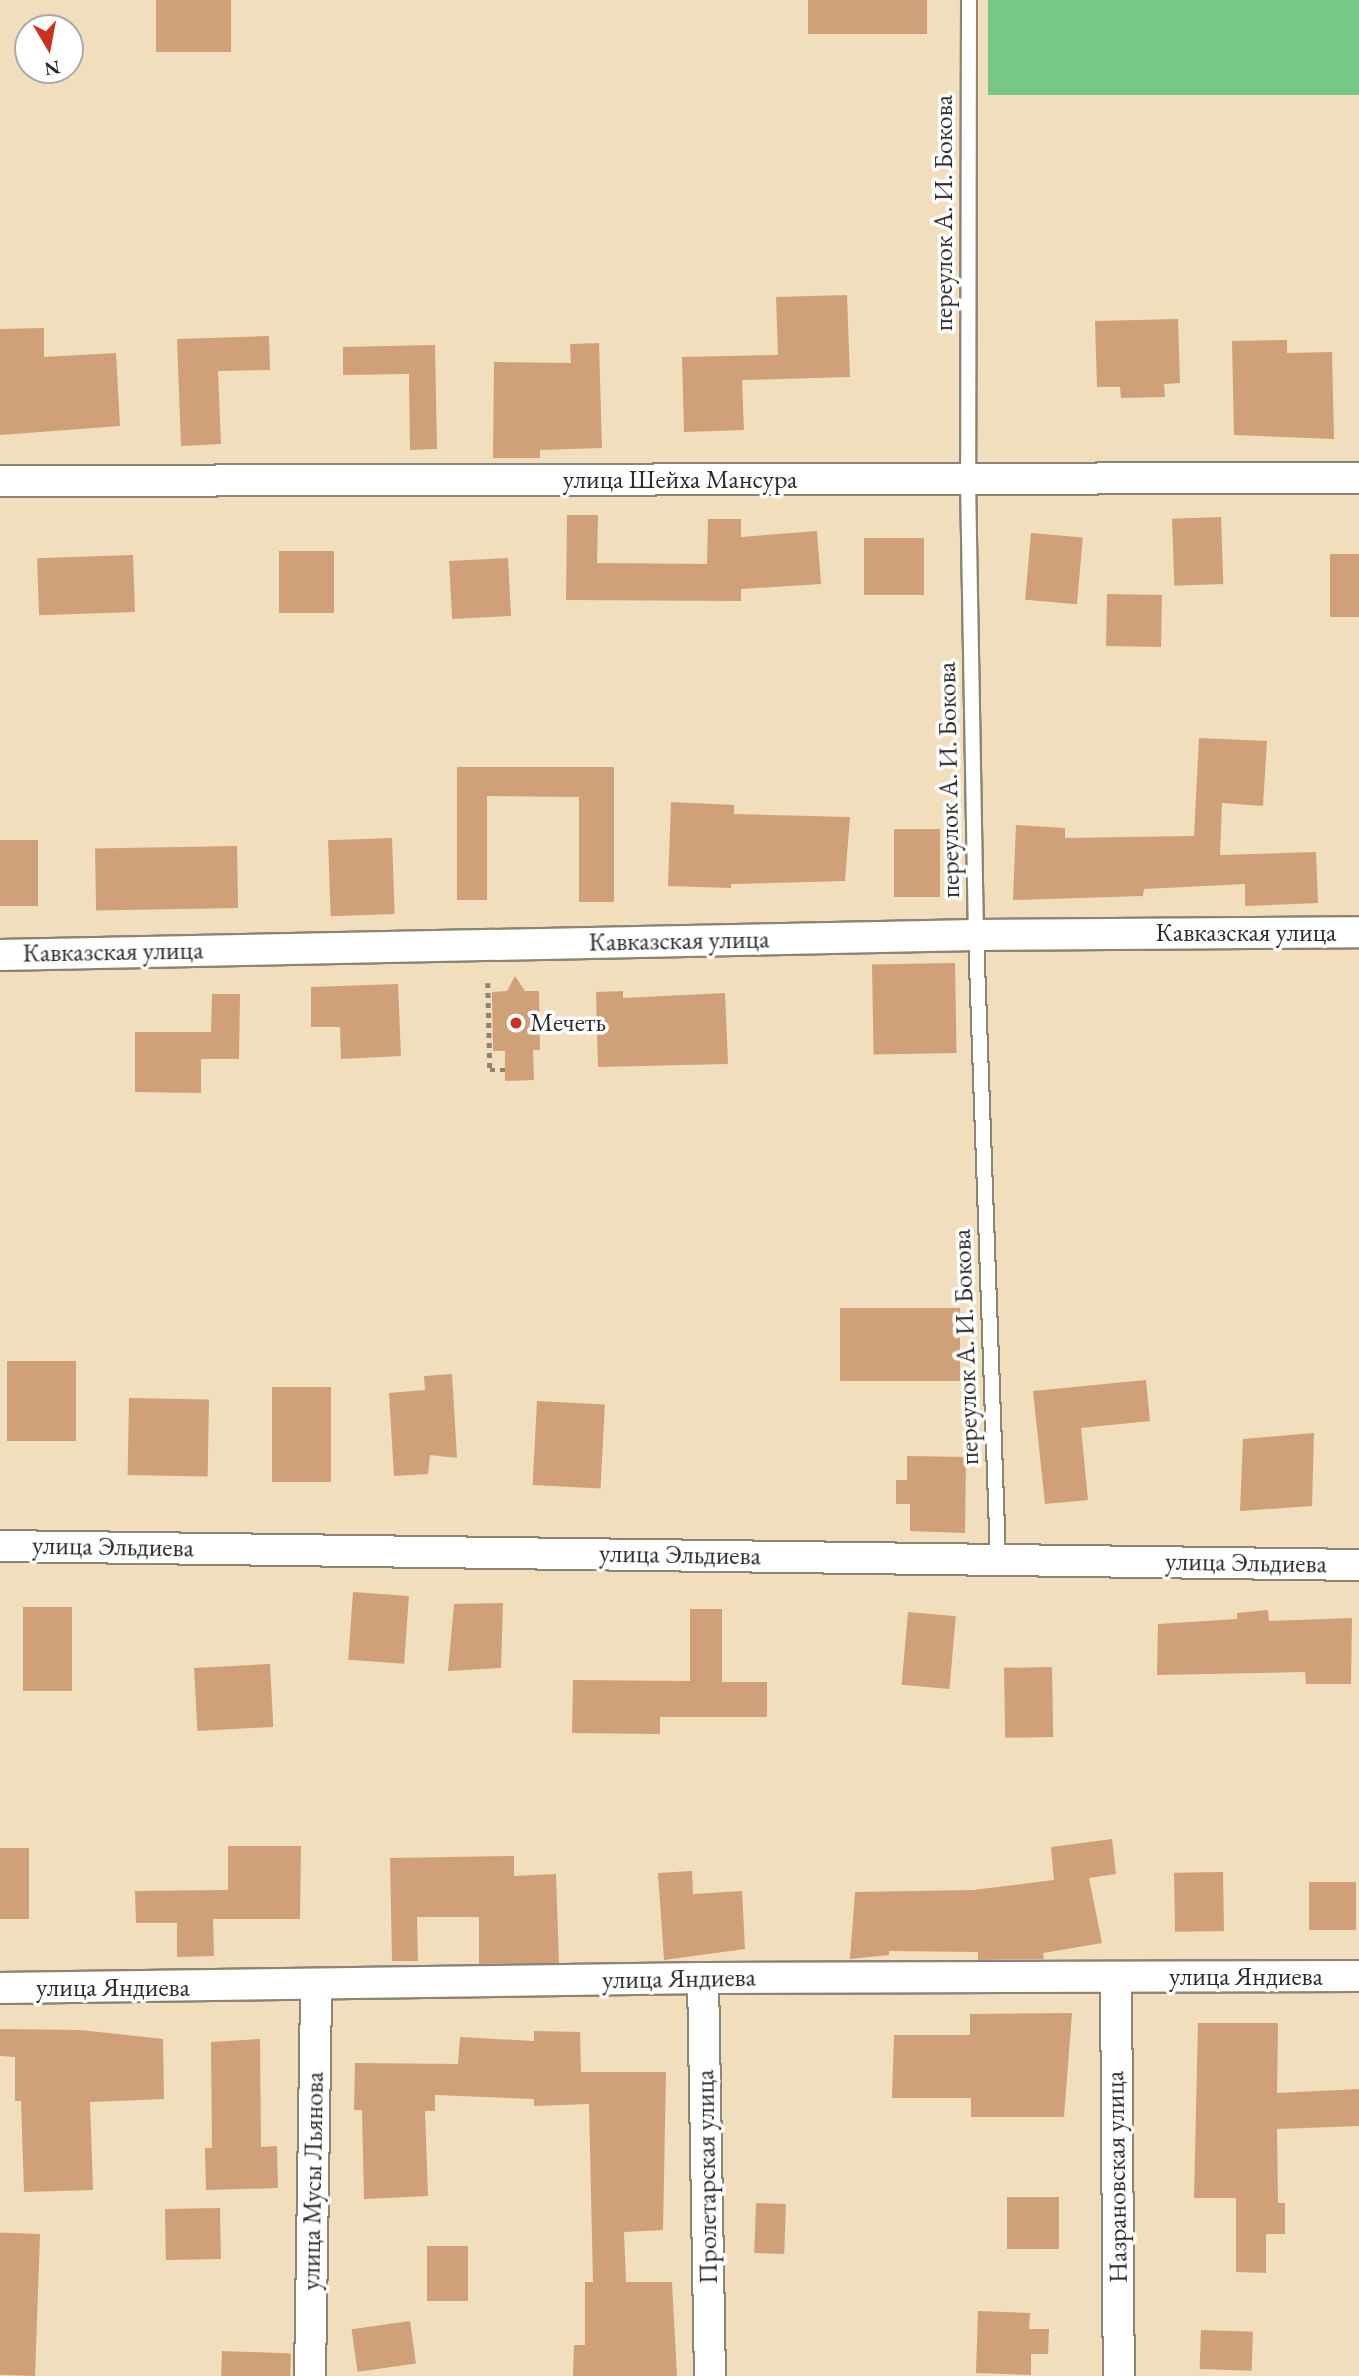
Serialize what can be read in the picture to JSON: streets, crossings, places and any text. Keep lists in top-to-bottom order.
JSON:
{
  "streets": {
    "street": [
      "улица Шейха Мансура",
      "Кавказская улица",
      "улица Эльдиева",
      "улица Яндиева",
      "Пролетарская улица",
      "Назрановская улица",
      "улица Мусы Льянова"
    ],
    "lane": ["переулок А. И. Бокова"]
  },
  "crossings": [
    ["переулок А. И. Бокова", "улица Шейха Мансура"],
    ["переулок А. И. Бокова", "Кавказская улица"],
    ["переулок А. И. Бокова", "улица Эльдиева"],
    ["улица Яндиева", "Пролетарская улица"],
    ["улица Яндиева", "Назрановская улица"],
    ["улица Яндиева", "улица Мусы Льянова"]
  ],
  "places": ["Мечеть"],
  "north": "bottom"
}
